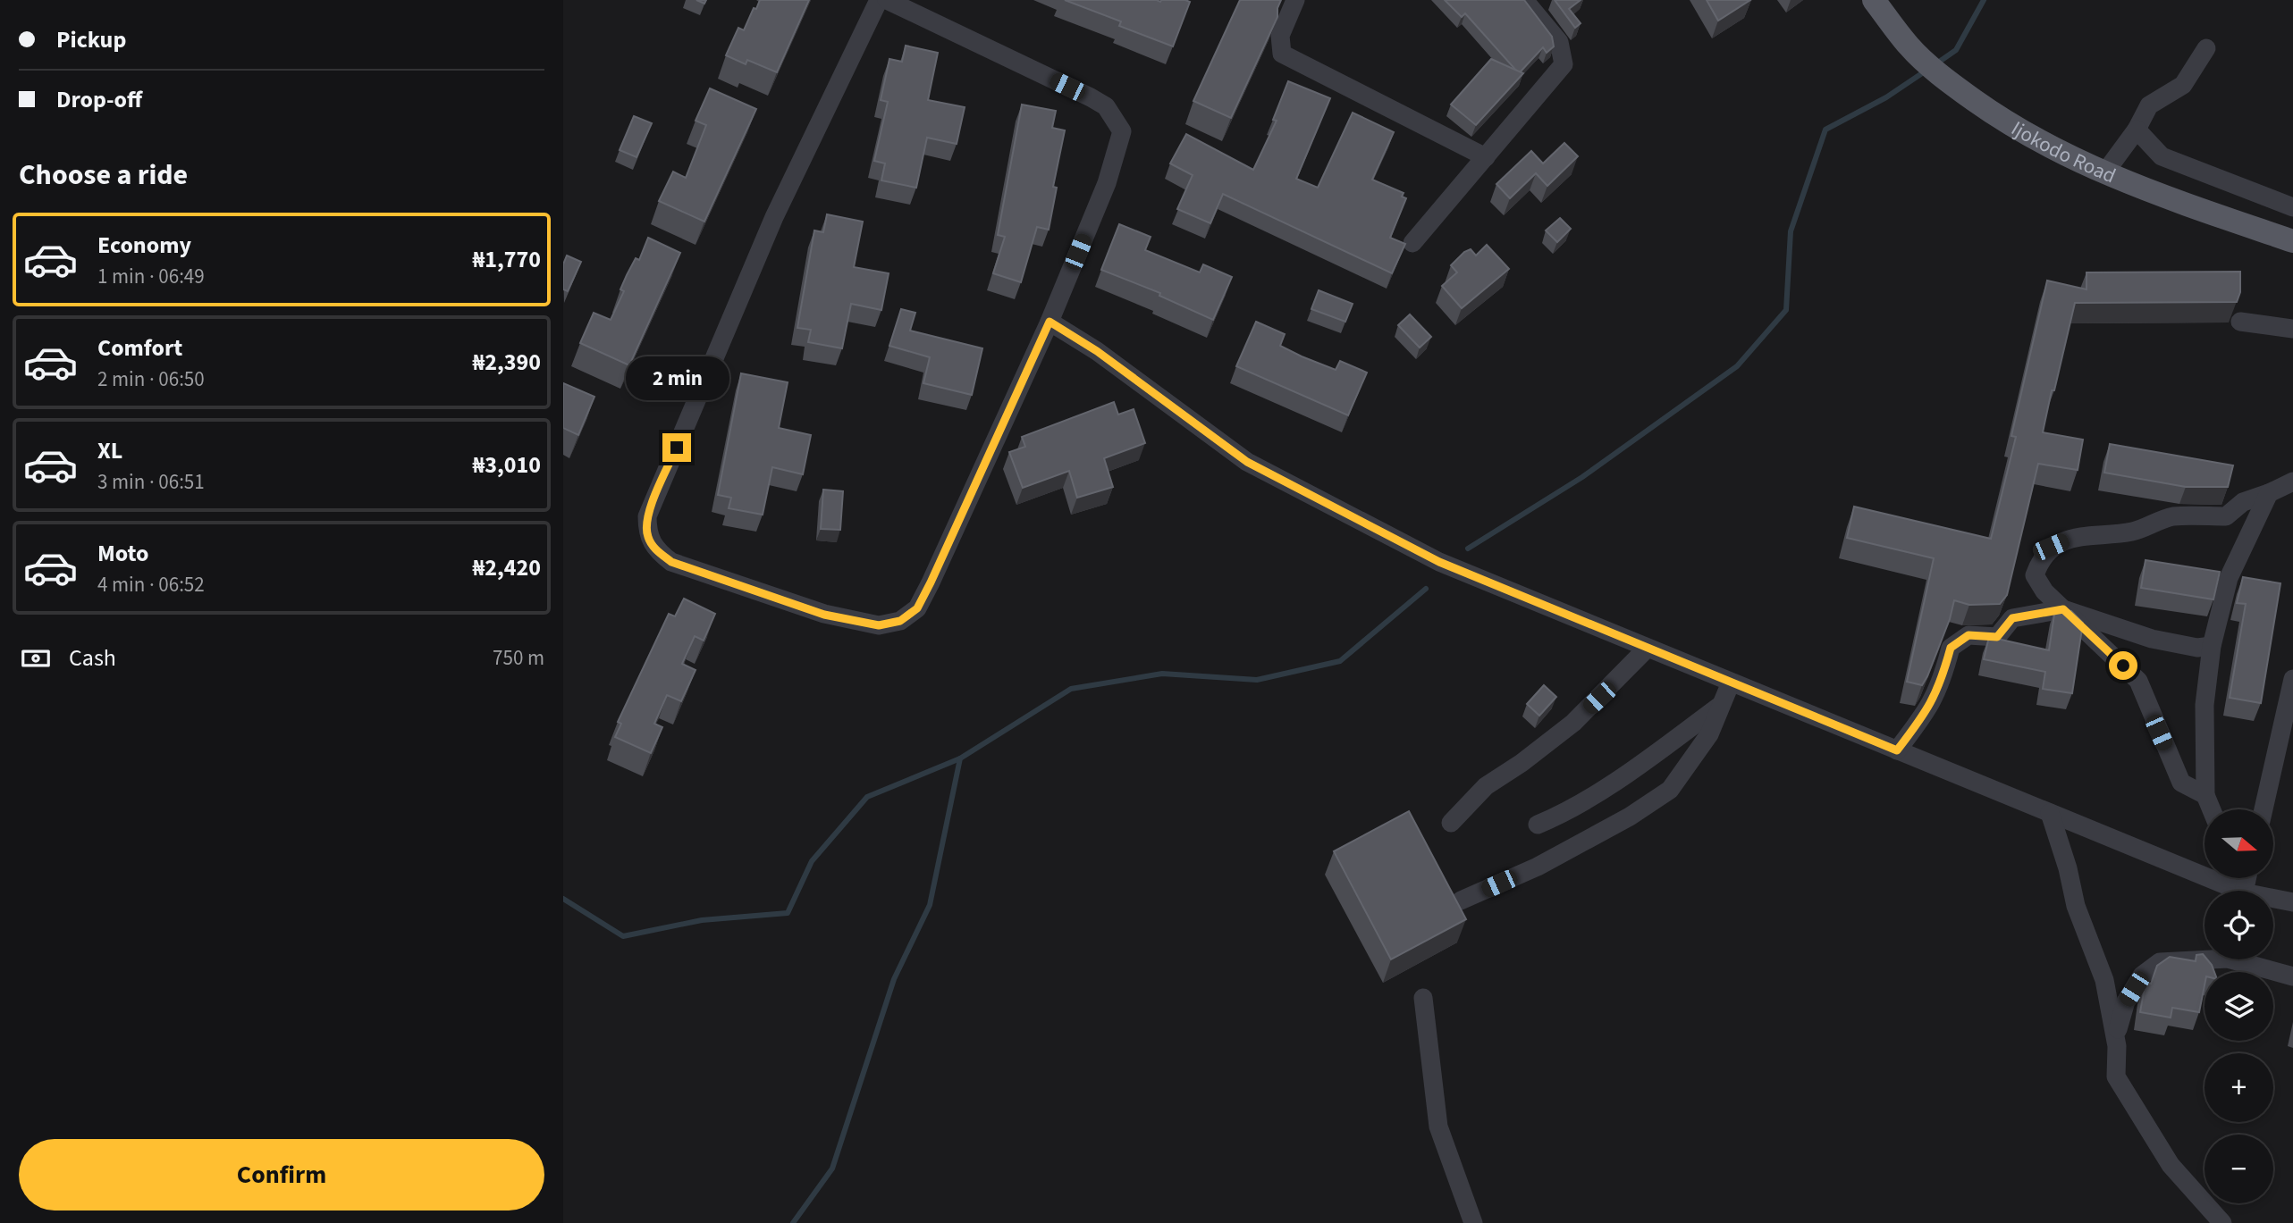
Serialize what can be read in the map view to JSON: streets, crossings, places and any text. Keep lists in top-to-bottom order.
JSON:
{
  "streets": {
    "main road": ["Ijokodo Road"]
  },
  "north": "right",
  "page": {
    "banner": ["Pickup", "Drop-off"],
    "heading": "Choose a ride",
    "list": [
      {
        "name": "Economy",
        "note": "1 min · 06:49",
        "value": "₦1,770"
      },
      {
        "name": "Comfort",
        "note": "2 min · 06:50",
        "value": "₦2,390"
      },
      {
        "name": "XL",
        "note": "3 min · 06:51",
        "value": "₦3,010"
      },
      {
        "name": "Moto",
        "note": "4 min · 06:52",
        "value": "₦2,420"
      }
    ],
    "bubble": "2 min",
    "pay": ["Cash", "750 m"],
    "map_buttons": ["+", "−"],
    "buttons": "Confirm"
  }
}
